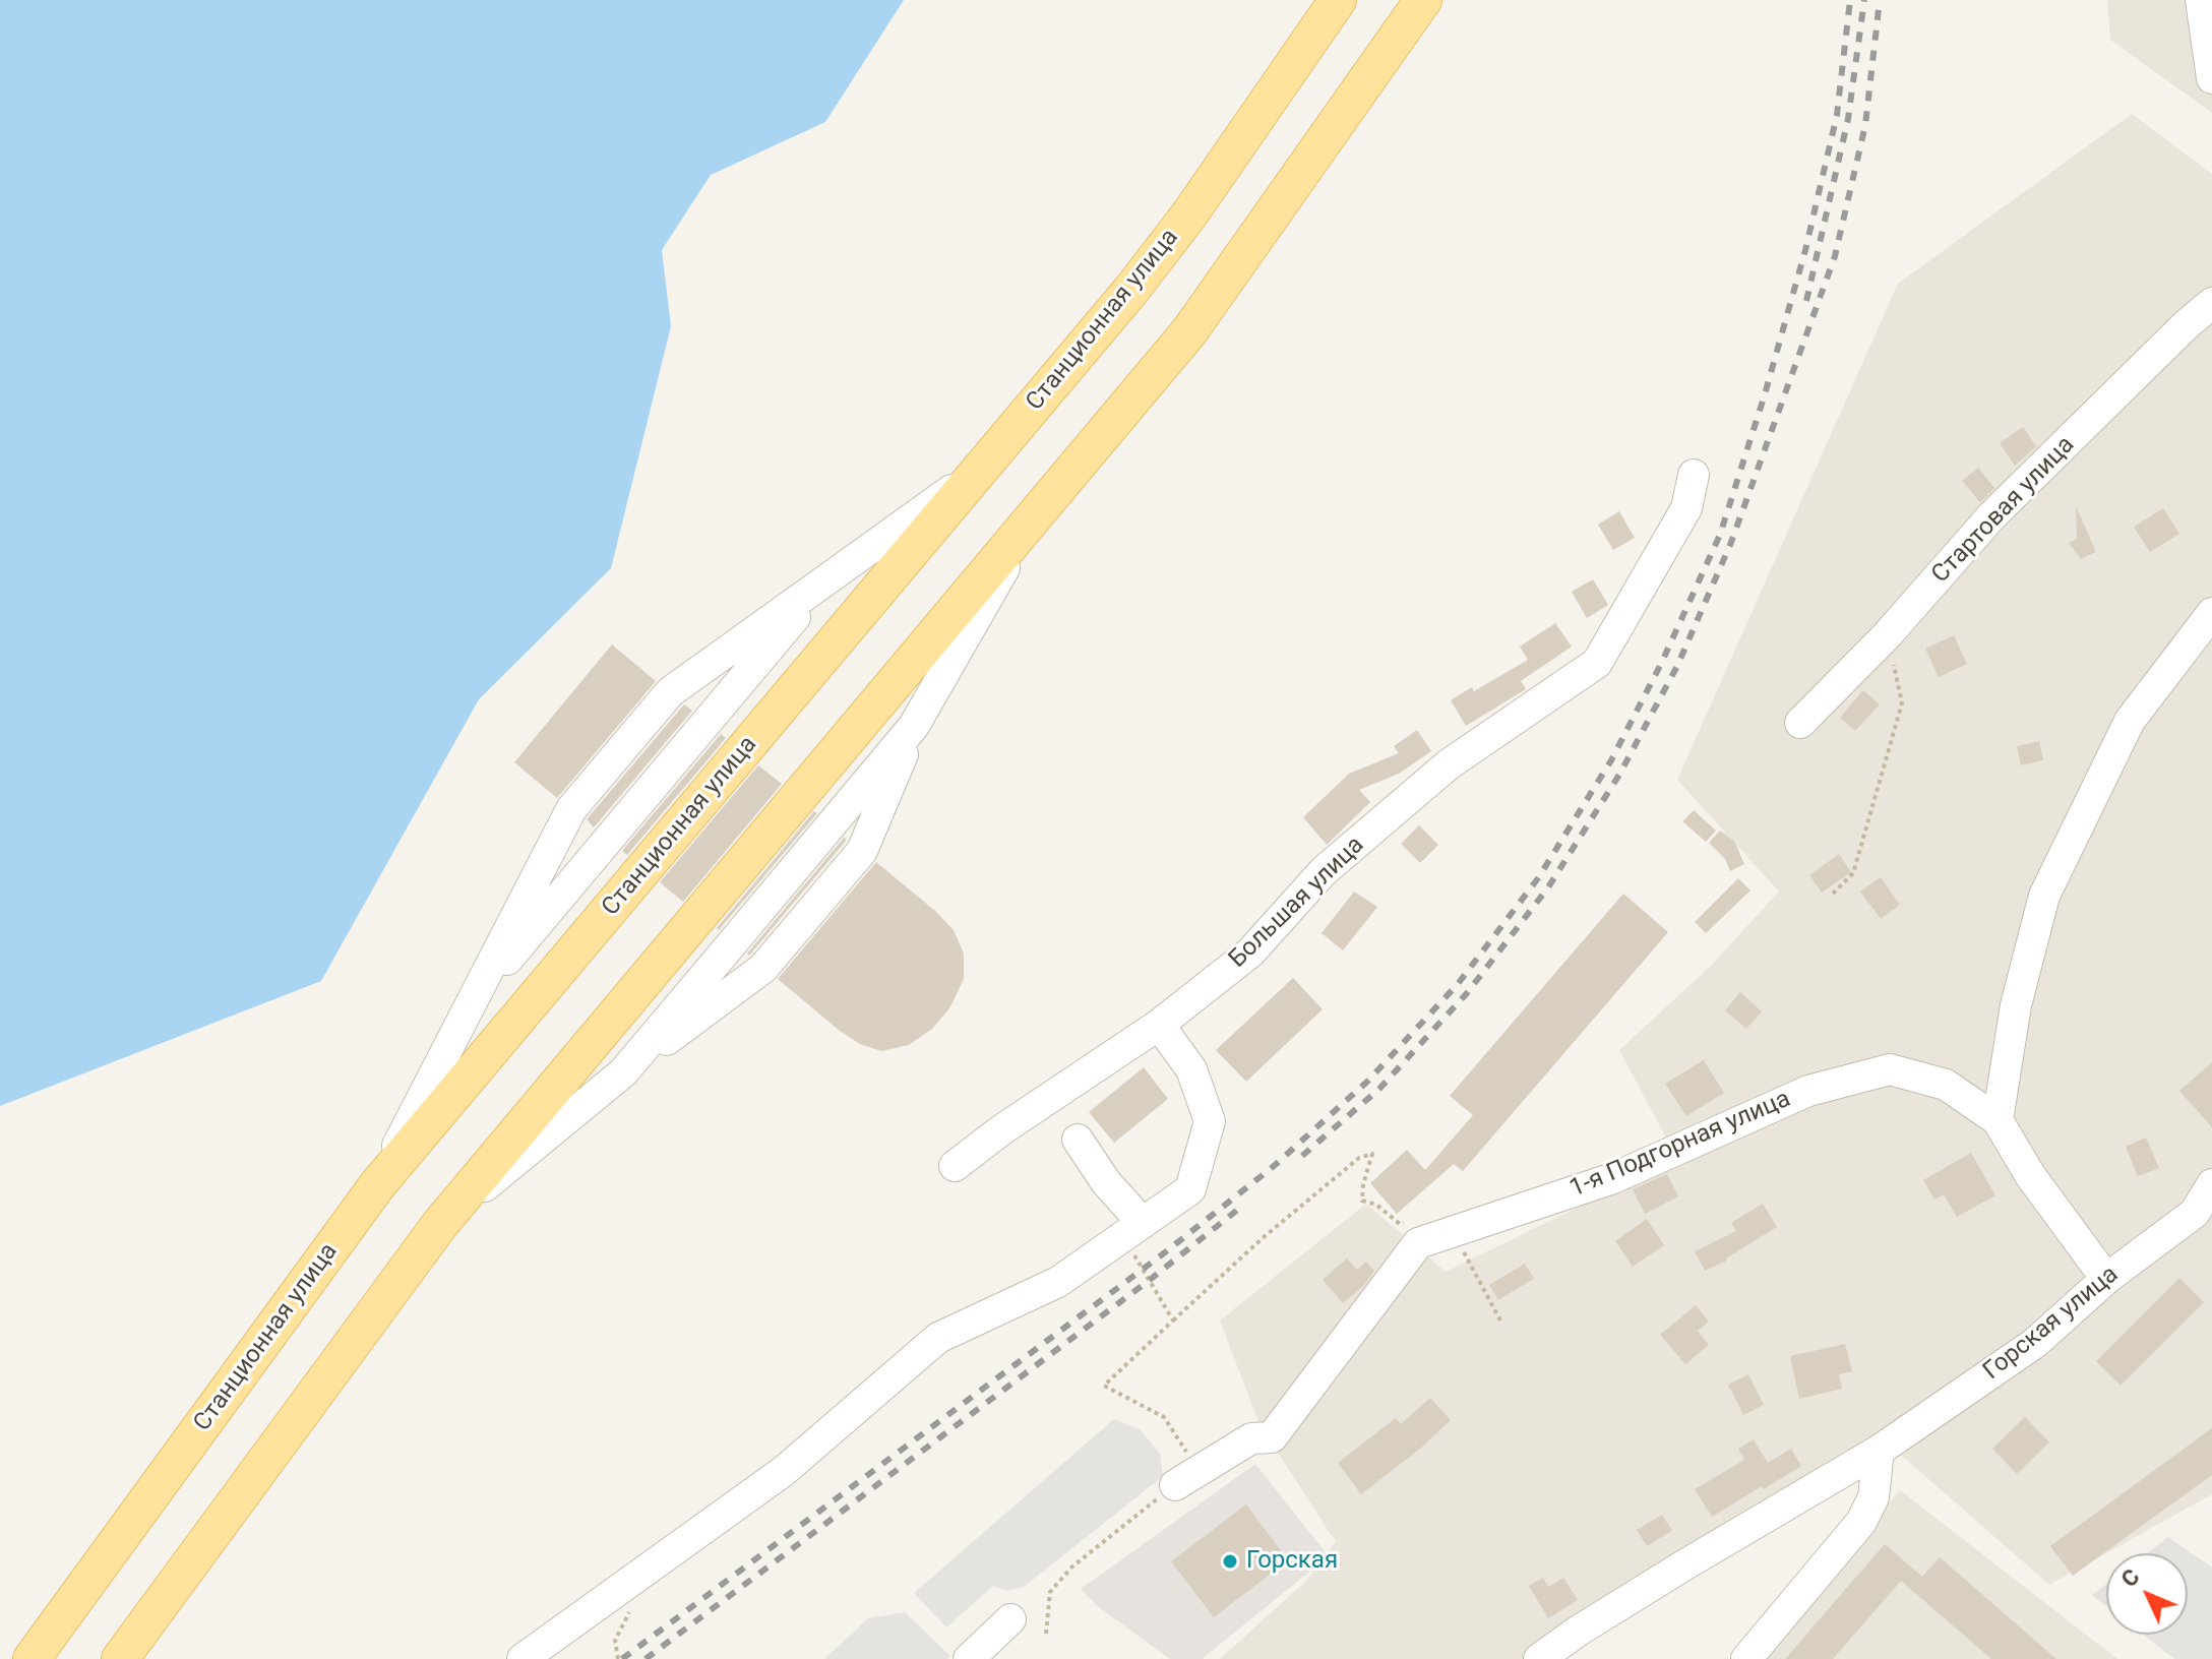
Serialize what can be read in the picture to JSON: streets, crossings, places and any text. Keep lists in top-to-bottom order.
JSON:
{
  "streets": {
    "main road": ["Станционная улица"],
    "street": [
      "Стартовая улица",
      "Большая улица",
      "1-я Подгорная улица",
      "Горская улица"
    ]
  },
  "crossings": [
    ["1-я Подгорная улица", "Горская улица"]
  ],
  "places": ["Горская"],
  "north": "top left"
}
